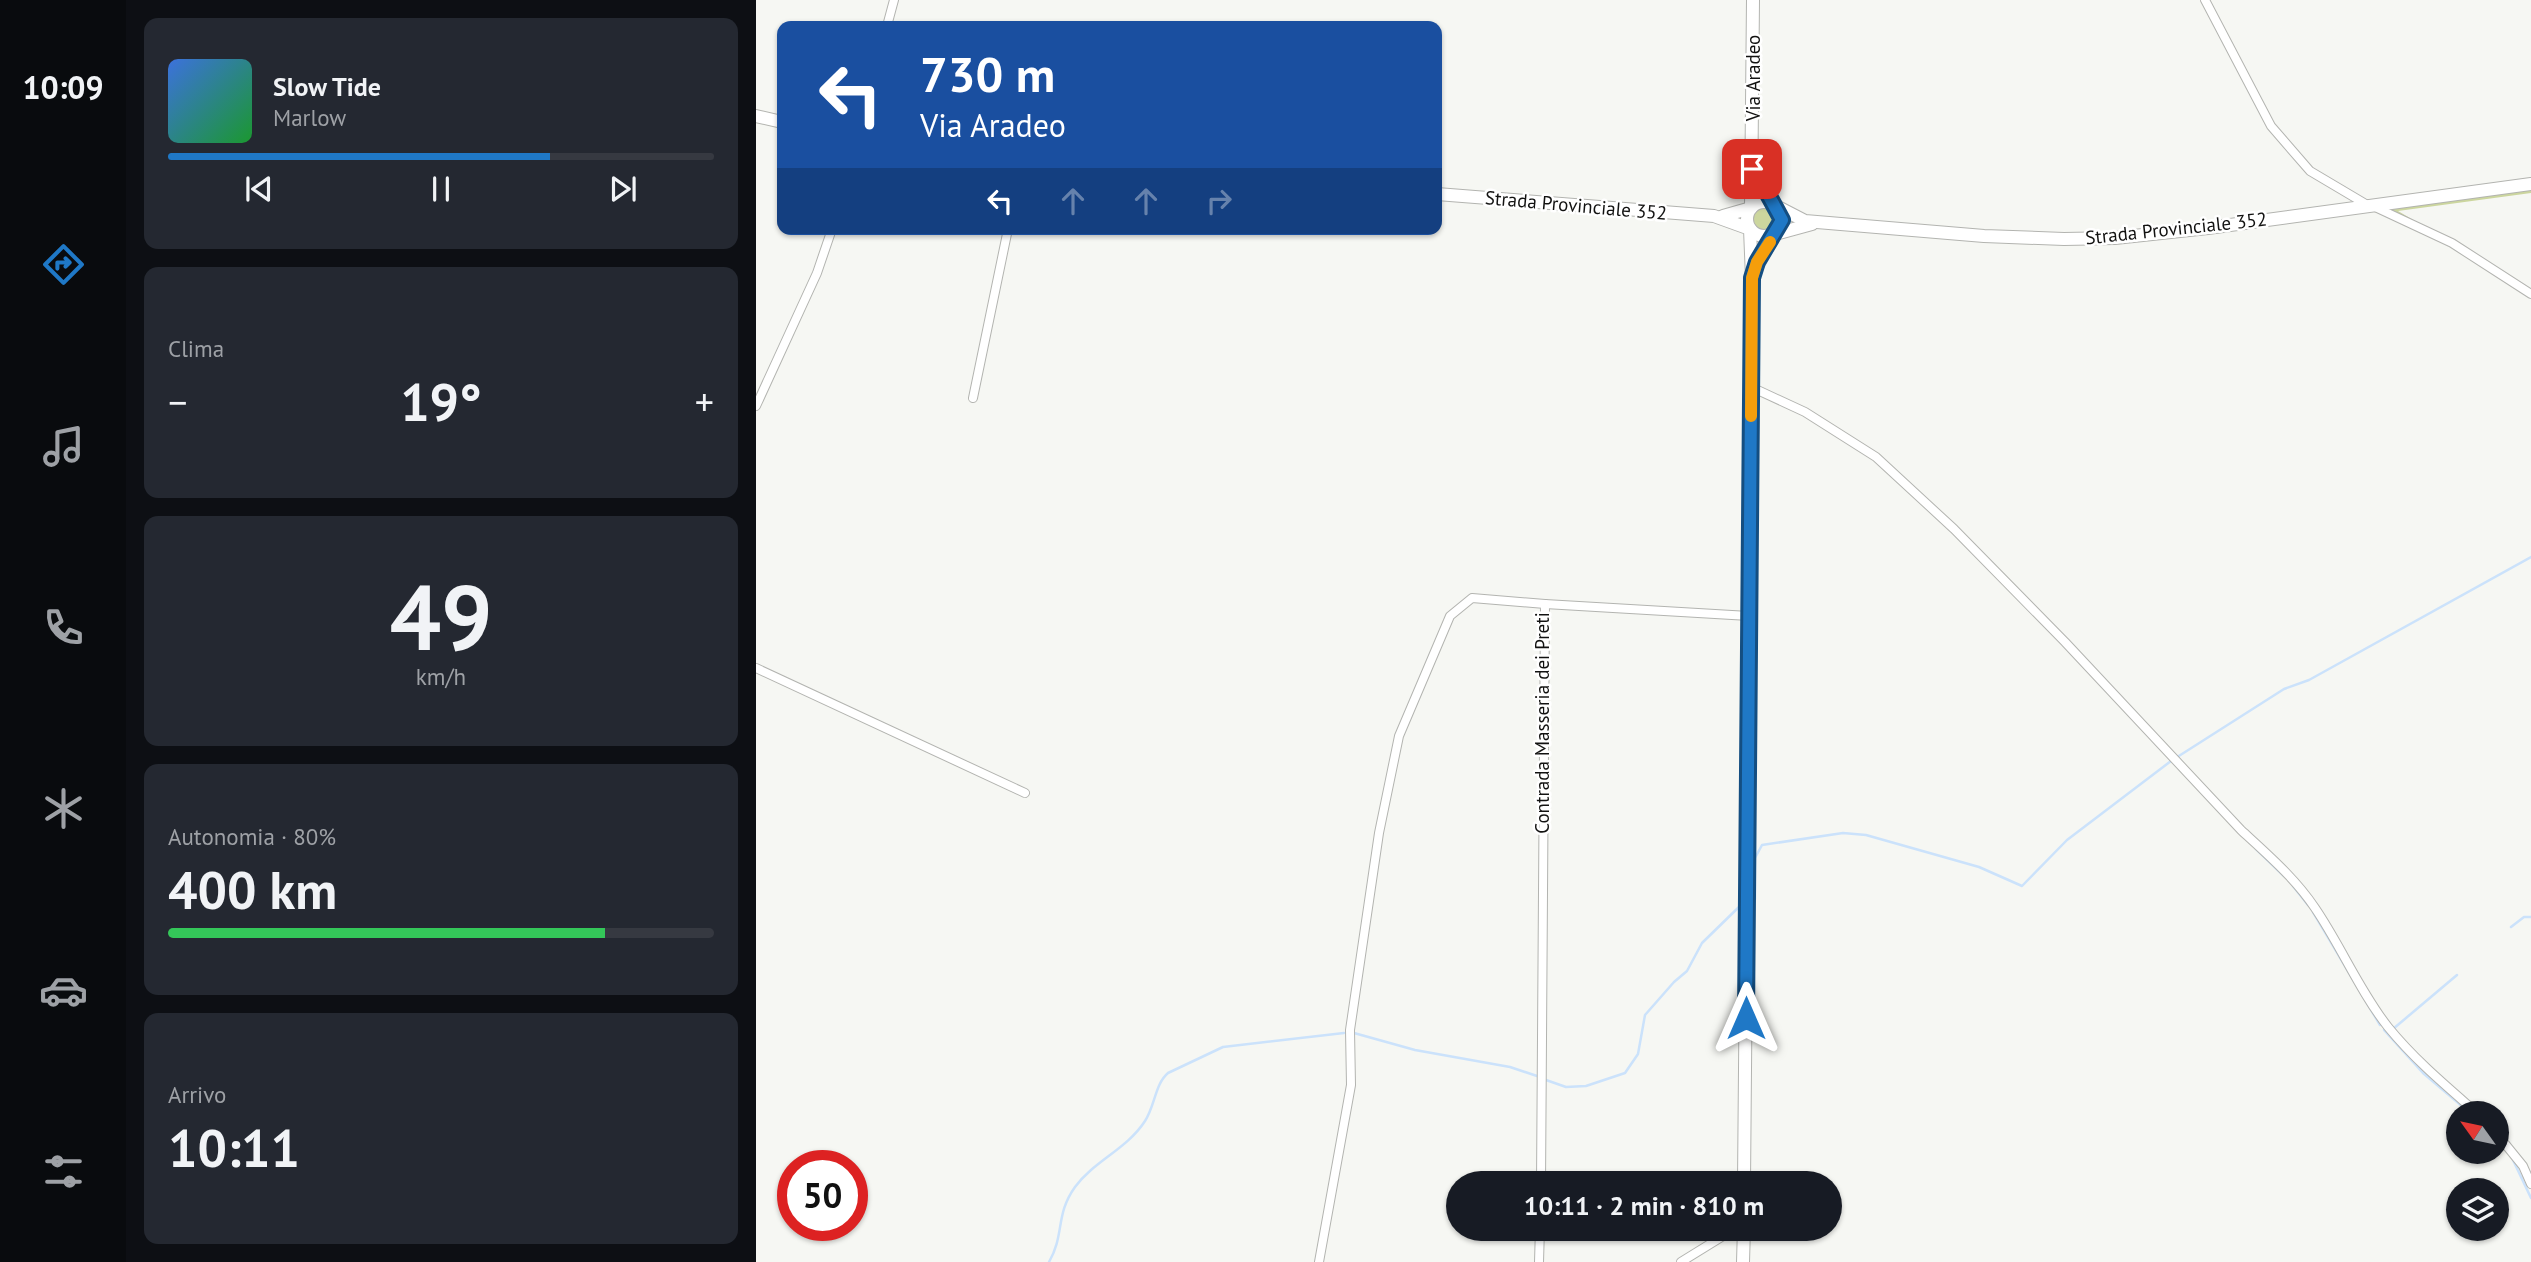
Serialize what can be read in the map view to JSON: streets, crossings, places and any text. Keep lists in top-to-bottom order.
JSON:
{
  "streets": {
    "main road": ["Via Aradeo", "Strada Provinciale 352"],
    "street": ["Contrada Masseria dei Preti"]
  },
  "crossings": [
    ["Via Aradeo", "Strada Provinciale 352"]
  ],
  "north": "top left",
  "page": {
    "tabs": "10:09",
    "turn": ["730 m", "Via Aradeo"],
    "song": ["Slow Tide", "Marlow"],
    "tile": [
      "Clima",
      ["49", "km/h"],
      ["Autonomia · 80%", "400 km"],
      ["Arrivo", "10:11"]
    ],
    "heat": ["−", "19°", "+"],
    "limit": "50",
    "trip": "10:11 · 2 min · 810 m"
  }
}
